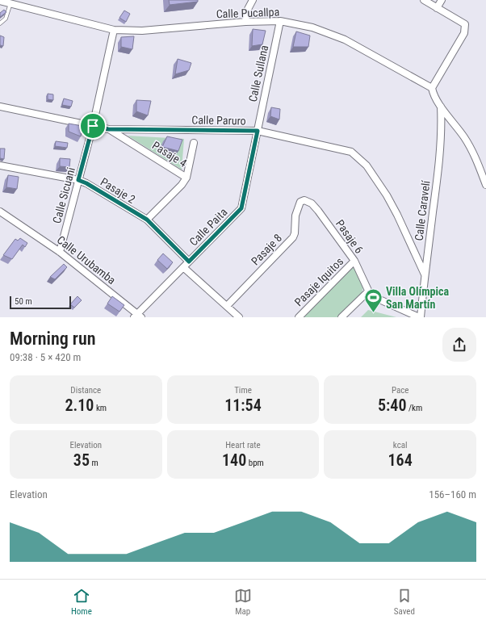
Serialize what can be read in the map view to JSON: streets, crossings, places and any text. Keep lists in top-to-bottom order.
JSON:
{
  "streets": {
    "street": [
      "Calle Pucallpa",
      "Calle Sullana",
      "Calle Paruro",
      "Pasaje 4",
      "Pasaje 2",
      "Calle Sicuani",
      "Calle Caravelí",
      "Calle Paita",
      "Pasaje 6",
      "Pasaje 8",
      "Calle Urubamba",
      "Pasaje Iquitos"
    ]
  },
  "crossings": [
    ["Calle Pucallpa", "Calle Sullana"],
    ["Calle Pucallpa", "Calle Sicuani"],
    ["Calle Sullana", "Calle Paruro"],
    ["Calle Sullana", "Calle Paita"],
    ["Calle Paruro", "Pasaje 4"],
    ["Calle Paruro", "Calle Sicuani"],
    ["Calle Paruro", "Calle Caravelí"],
    ["Calle Paruro", "Calle Paita"],
    ["Pasaje 2", "Calle Sicuani"],
    ["Pasaje 2", "Calle Paita"],
    ["Calle Sicuani", "Calle Urubamba"],
    ["Calle Paita", "Calle Urubamba"],
    ["Pasaje 6", "Pasaje 8"],
    ["Pasaje 6", "Pasaje Iquitos"]
  ],
  "places": {
    "sports": ["Villa Olímpica San Martín"]
  },
  "scale_bar": "50 m",
  "page": {
    "scale": "50 m",
    "heading": ["Morning run", "09:38 · 5 × 420 m"],
    "stats": [
      ["Distance", "2.10 km"],
      ["Time", "11:54"],
      ["Pace", "5:40 /km"],
      ["Elevation", "35 m"],
      ["Heart rate", "140 bpm"],
      ["kcal", "164"]
    ],
    "chart": ["Elevation", "156–160 m"],
    "tabs": ["Home", "Map", "Saved"]
  }
}
